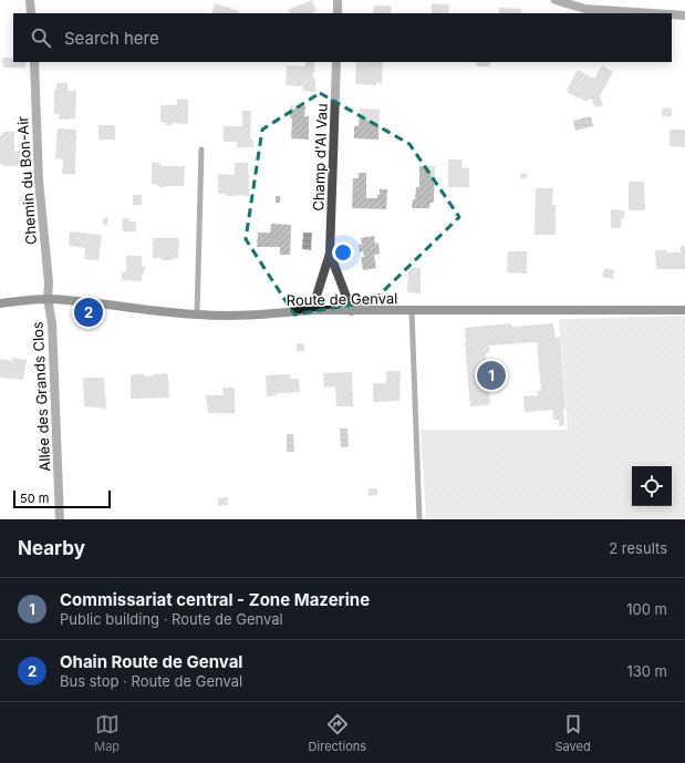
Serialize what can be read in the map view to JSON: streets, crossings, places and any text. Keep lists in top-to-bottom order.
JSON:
{
  "streets": {
    "main road": ["Route de Genval"],
    "street": ["Champ d'Al Vau", "Chemin du Bon-Air", "Allée des Grands Clos"]
  },
  "crossings": [
    ["Champ d'Al Vau", "Route de Genval"],
    ["Chemin du Bon-Air", "Route de Genval"],
    ["Chemin du Bon-Air", "Allée des Grands Clos"],
    ["Route de Genval", "Allée des Grands Clos"]
  ],
  "scale_bar": "50 m",
  "page": {
    "search": "Search here",
    "pins": ["2", "1"],
    "scale": "50 m",
    "heading": ["Nearby", "2 results"],
    "list": [
      {
        "mark": "1",
        "name": "Commissariat central - Zone Mazerine",
        "note": "Public building · Route de Genval",
        "value": "100 m"
      },
      {
        "mark": "2",
        "name": "Ohain Route de Genval",
        "note": "Bus stop · Route de Genval",
        "value": "130 m"
      }
    ],
    "nav": ["Map", "Directions", "Saved"]
  }
}
